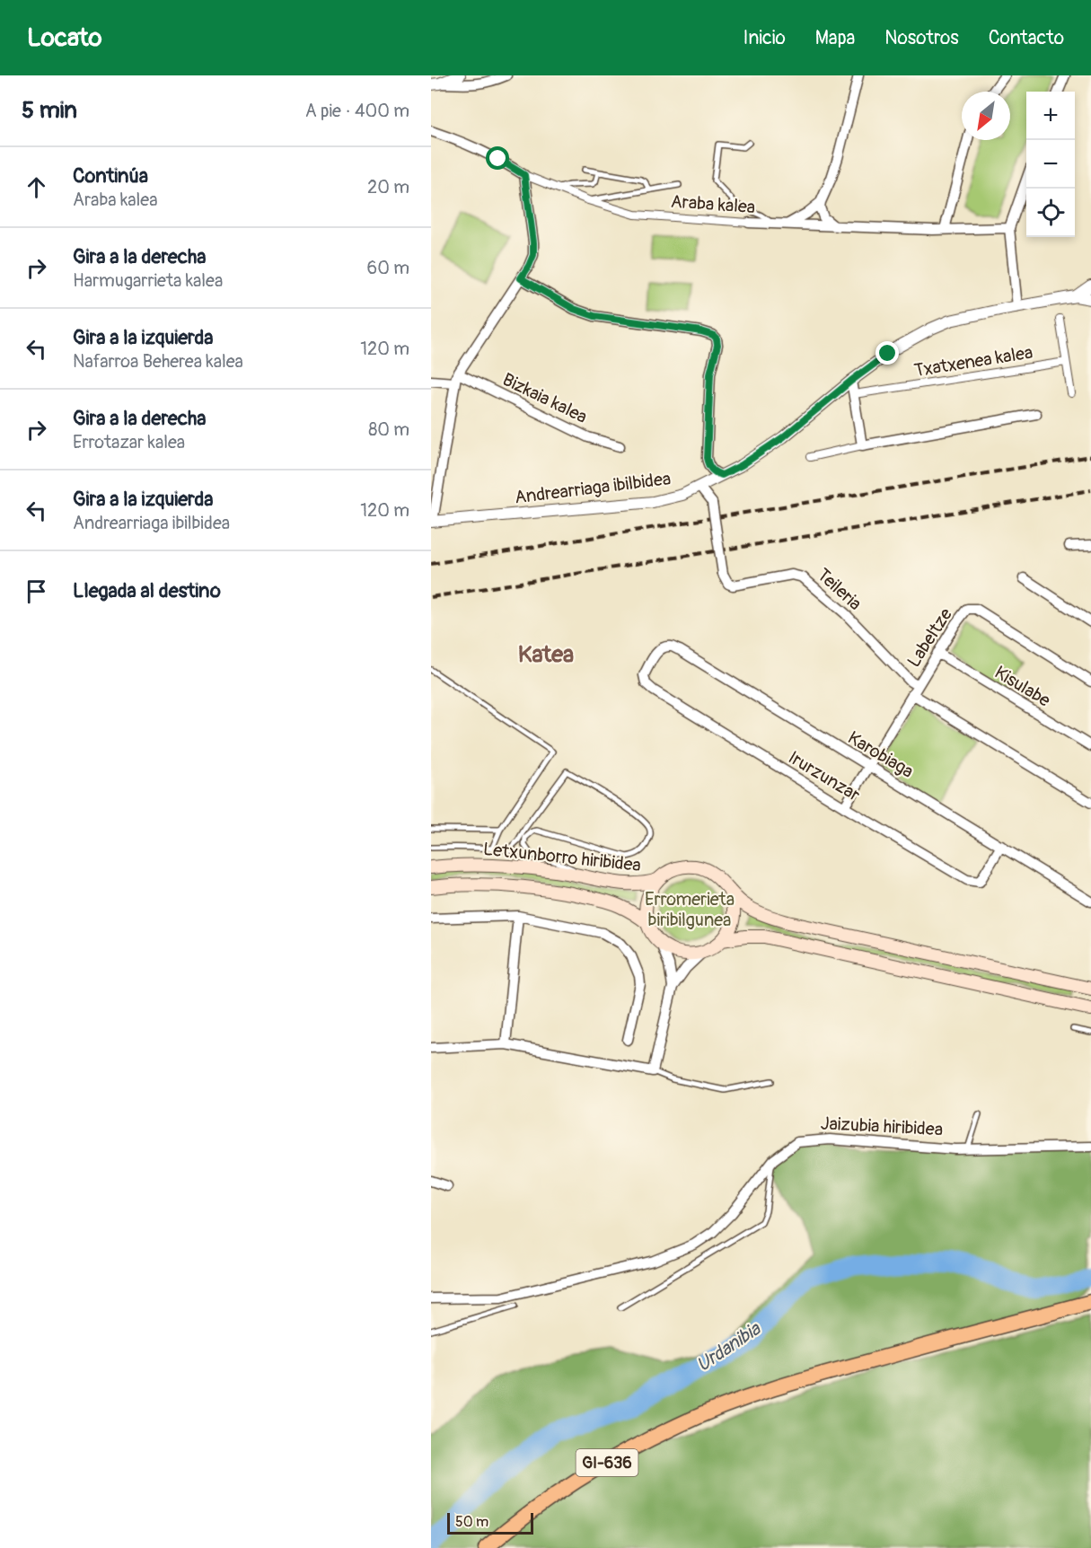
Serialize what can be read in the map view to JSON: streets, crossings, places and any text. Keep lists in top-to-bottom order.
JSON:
{
  "streets": {
    "main road": ["Letxunborro hiribidea", "GI-636"],
    "street": [
      "Araba kalea",
      "Txatxenea kalea",
      "Bizkaia kalea",
      "Andrearriaga ibilbidea",
      "Teileria",
      "Labeltze",
      "Kisulabe",
      "Karobiaga",
      "Irurzunzar",
      "Jaizubia hiribidea"
    ]
  },
  "crossings": [
    ["Andrearriaga ibilbidea", "Teileria"],
    ["Teileria", "Labeltze"],
    ["Labeltze", "Kisulabe"],
    ["Labeltze", "Karobiaga"],
    ["Labeltze", "Irurzunzar"],
    ["Karobiaga", "Irurzunzar"]
  ],
  "districts": ["Katea"],
  "water": ["Urdanibia"],
  "parks": ["Erromerieta biribilgunea"],
  "scale_bar": "50 m",
  "north": "bottom left",
  "page": {
    "header": "Locato",
    "nav": [
      "Inicio",
      "Mapa",
      "Nosotros",
      "Contacto"
    ],
    "heading": ["5 min", "A pie · 400 m"],
    "map_buttons": ["+", "−"],
    "list": [
      ["Continúa", "Araba kalea", "20 m"],
      ["Gira a la derecha", "Harmugarrieta kalea", "60 m"],
      ["Gira a la izquierda", "Nafarroa Beherea kalea", "120 m"],
      ["Gira a la derecha", "Errotazar kalea", "80 m"],
      ["Gira a la izquierda", "Andrearriaga ibilbidea", "120 m"],
      "Llegada al destino"
    ],
    "scale": "50 m"
  }
}
